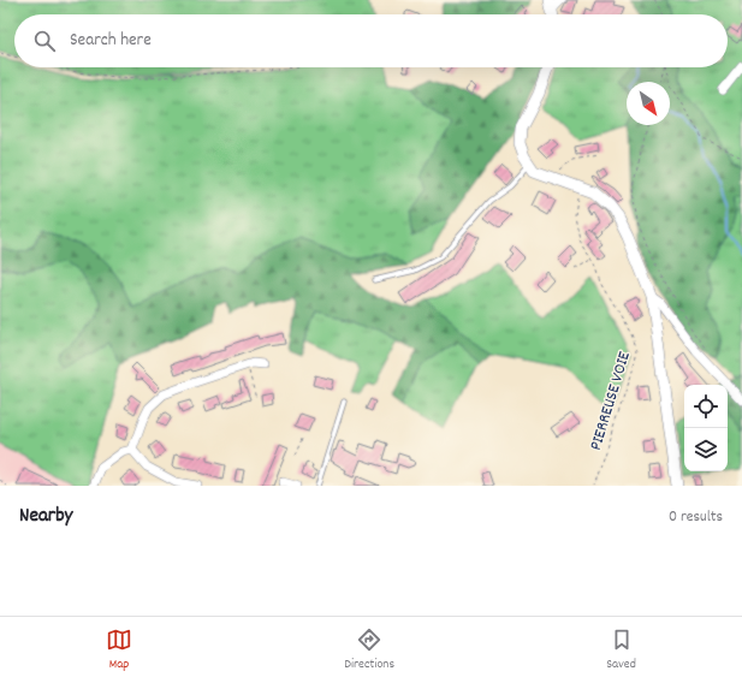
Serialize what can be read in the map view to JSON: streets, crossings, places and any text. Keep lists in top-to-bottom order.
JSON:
{
  "streets": {
    "path": ["PIERREUSE VOIE"]
  },
  "north": "bottom right",
  "page": {
    "search": "Search here",
    "heading": ["Nearby", "0 results"],
    "nav": ["Map", "Directions", "Saved"]
  }
}
